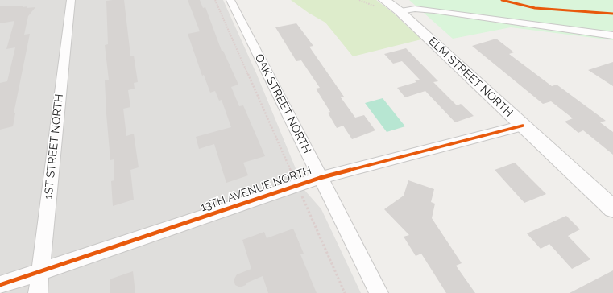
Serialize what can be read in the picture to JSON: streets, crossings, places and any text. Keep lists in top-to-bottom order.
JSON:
{
  "streets": {
    "street": [
      "ELM STREET NORTH",
      "OAK STREET NORTH",
      "1ST STREET NORTH",
      "13TH AVENUE NORTH"
    ]
  },
  "crossings": [
    ["ELM STREET NORTH", "13TH AVENUE NORTH"],
    ["OAK STREET NORTH", "13TH AVENUE NORTH"],
    ["1ST STREET NORTH", "13TH AVENUE NORTH"]
  ]
}
